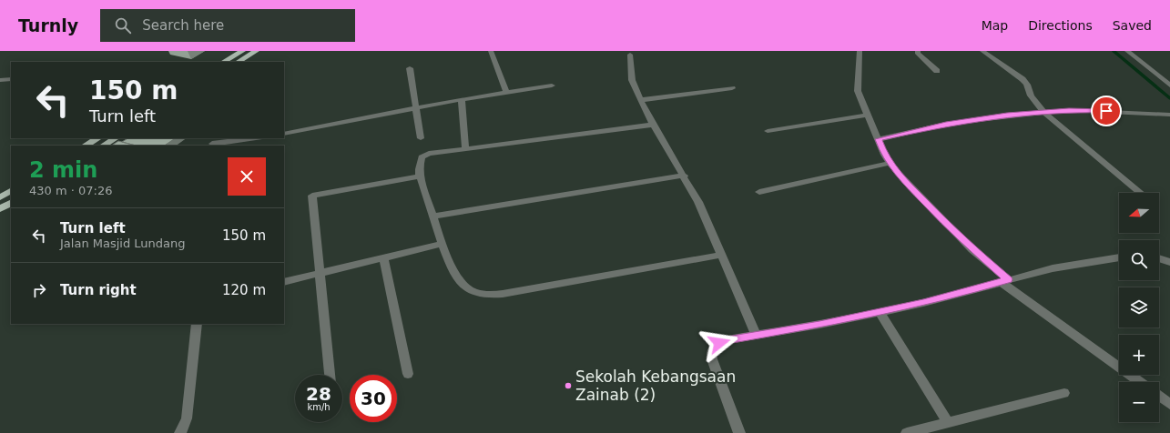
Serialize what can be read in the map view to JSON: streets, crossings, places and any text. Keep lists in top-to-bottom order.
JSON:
{
  "places": ["Sekolah Kebangsaan Zainab (2)"],
  "north": "left",
  "page": {
    "header": "Turnly",
    "search": "Search here",
    "nav": ["Map", "Directions", "Saved"],
    "turn": ["150 m", "Turn left"],
    "heading": ["2 min", "430 m · 07:26"],
    "map_buttons": ["+", "−"],
    "list": [
      {
        "name": "Turn left",
        "note": "Jalan Masjid Lundang",
        "value": "150 m"
      },
      {
        "name": "Turn right",
        "value": "120 m"
      }
    ],
    "speed": "28 km/h",
    "limit": "30"
  }
}
